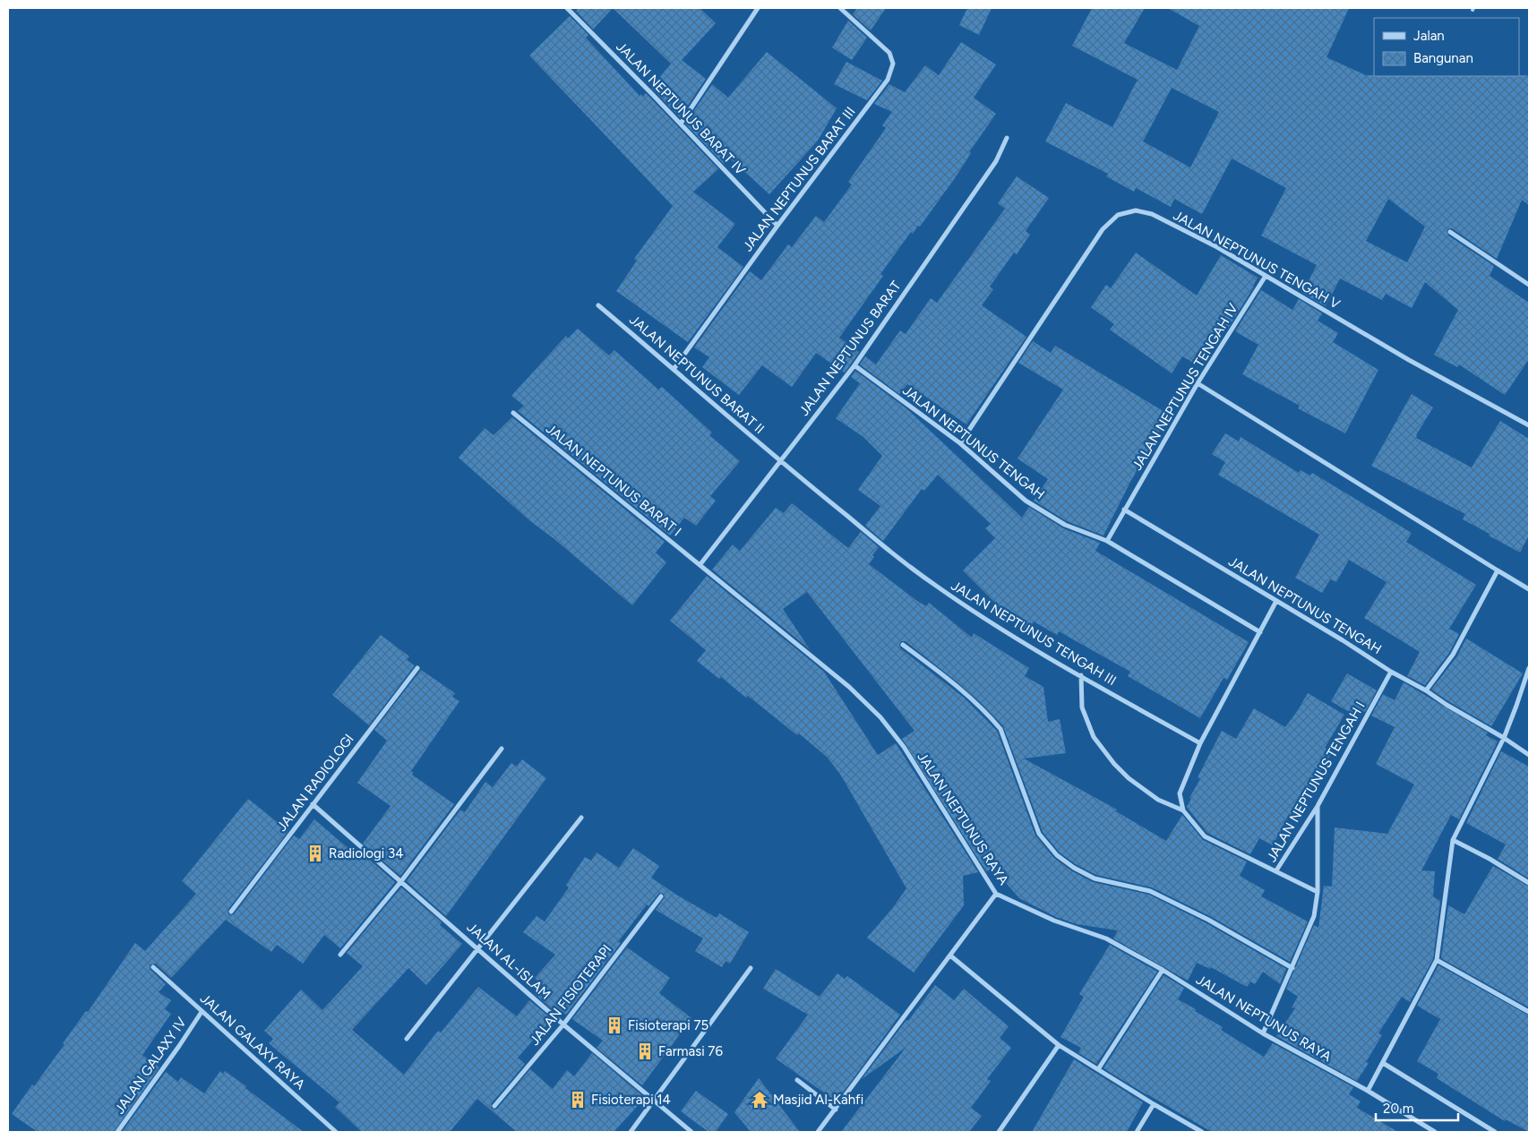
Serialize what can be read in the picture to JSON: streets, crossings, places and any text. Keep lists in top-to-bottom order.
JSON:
{
  "streets": {
    "street": [
      "JALAN NEPTUNUS BARAT IV",
      "JALAN NEPTUNUS BARAT III",
      "JALAN NEPTUNUS TENGAH V",
      "JALAN NEPTUNUS BARAT",
      "JALAN NEPTUNUS BARAT II",
      "JALAN NEPTUNUS TENGAH IV",
      "JALAN NEPTUNUS TENGAH",
      "JALAN NEPTUNUS BARAT I",
      "JALAN NEPTUNUS TENGAH III",
      "JALAN NEPTUNUS TENGAH I",
      "JALAN RADIOLOGI",
      "JALAN NEPTUNUS RAYA",
      "JALAN AL-ISLAM",
      "JALAN FISIOTERAPI",
      "JALAN GALAXY RAYA",
      "JALAN GALAXY IV"
    ]
  },
  "crossings": [
    ["JALAN NEPTUNUS BARAT IV", "JALAN NEPTUNUS BARAT III"],
    ["JALAN NEPTUNUS BARAT III", "JALAN NEPTUNUS BARAT II"],
    ["JALAN NEPTUNUS TENGAH V", "JALAN NEPTUNUS TENGAH IV"],
    ["JALAN NEPTUNUS TENGAH V", "JALAN NEPTUNUS TENGAH"],
    ["JALAN NEPTUNUS BARAT", "JALAN NEPTUNUS BARAT II"],
    ["JALAN NEPTUNUS BARAT", "JALAN NEPTUNUS TENGAH"],
    ["JALAN NEPTUNUS BARAT", "JALAN NEPTUNUS BARAT I"],
    ["JALAN NEPTUNUS BARAT", "JALAN NEPTUNUS TENGAH III"],
    ["JALAN NEPTUNUS BARAT", "JALAN NEPTUNUS RAYA"],
    ["JALAN NEPTUNUS BARAT II", "JALAN NEPTUNUS TENGAH III"],
    ["JALAN NEPTUNUS TENGAH IV", "JALAN NEPTUNUS TENGAH"],
    ["JALAN NEPTUNUS TENGAH", "JALAN NEPTUNUS TENGAH I"],
    ["JALAN NEPTUNUS BARAT I", "JALAN NEPTUNUS RAYA"],
    ["JALAN RADIOLOGI", "JALAN AL-ISLAM"],
    ["JALAN AL-ISLAM", "JALAN FISIOTERAPI"],
    ["JALAN GALAXY RAYA", "JALAN GALAXY IV"]
  ],
  "places": {
    "building": [
      "Radiologi 34",
      "Fisioterapi 75",
      "Farmasi 76",
      "Fisioterapi 14"
    ],
    "temple": ["Masjid Al-Kahfi"]
  },
  "legend": ["Jalan", "Bangunan"],
  "scale_bar": "20 m"
}
